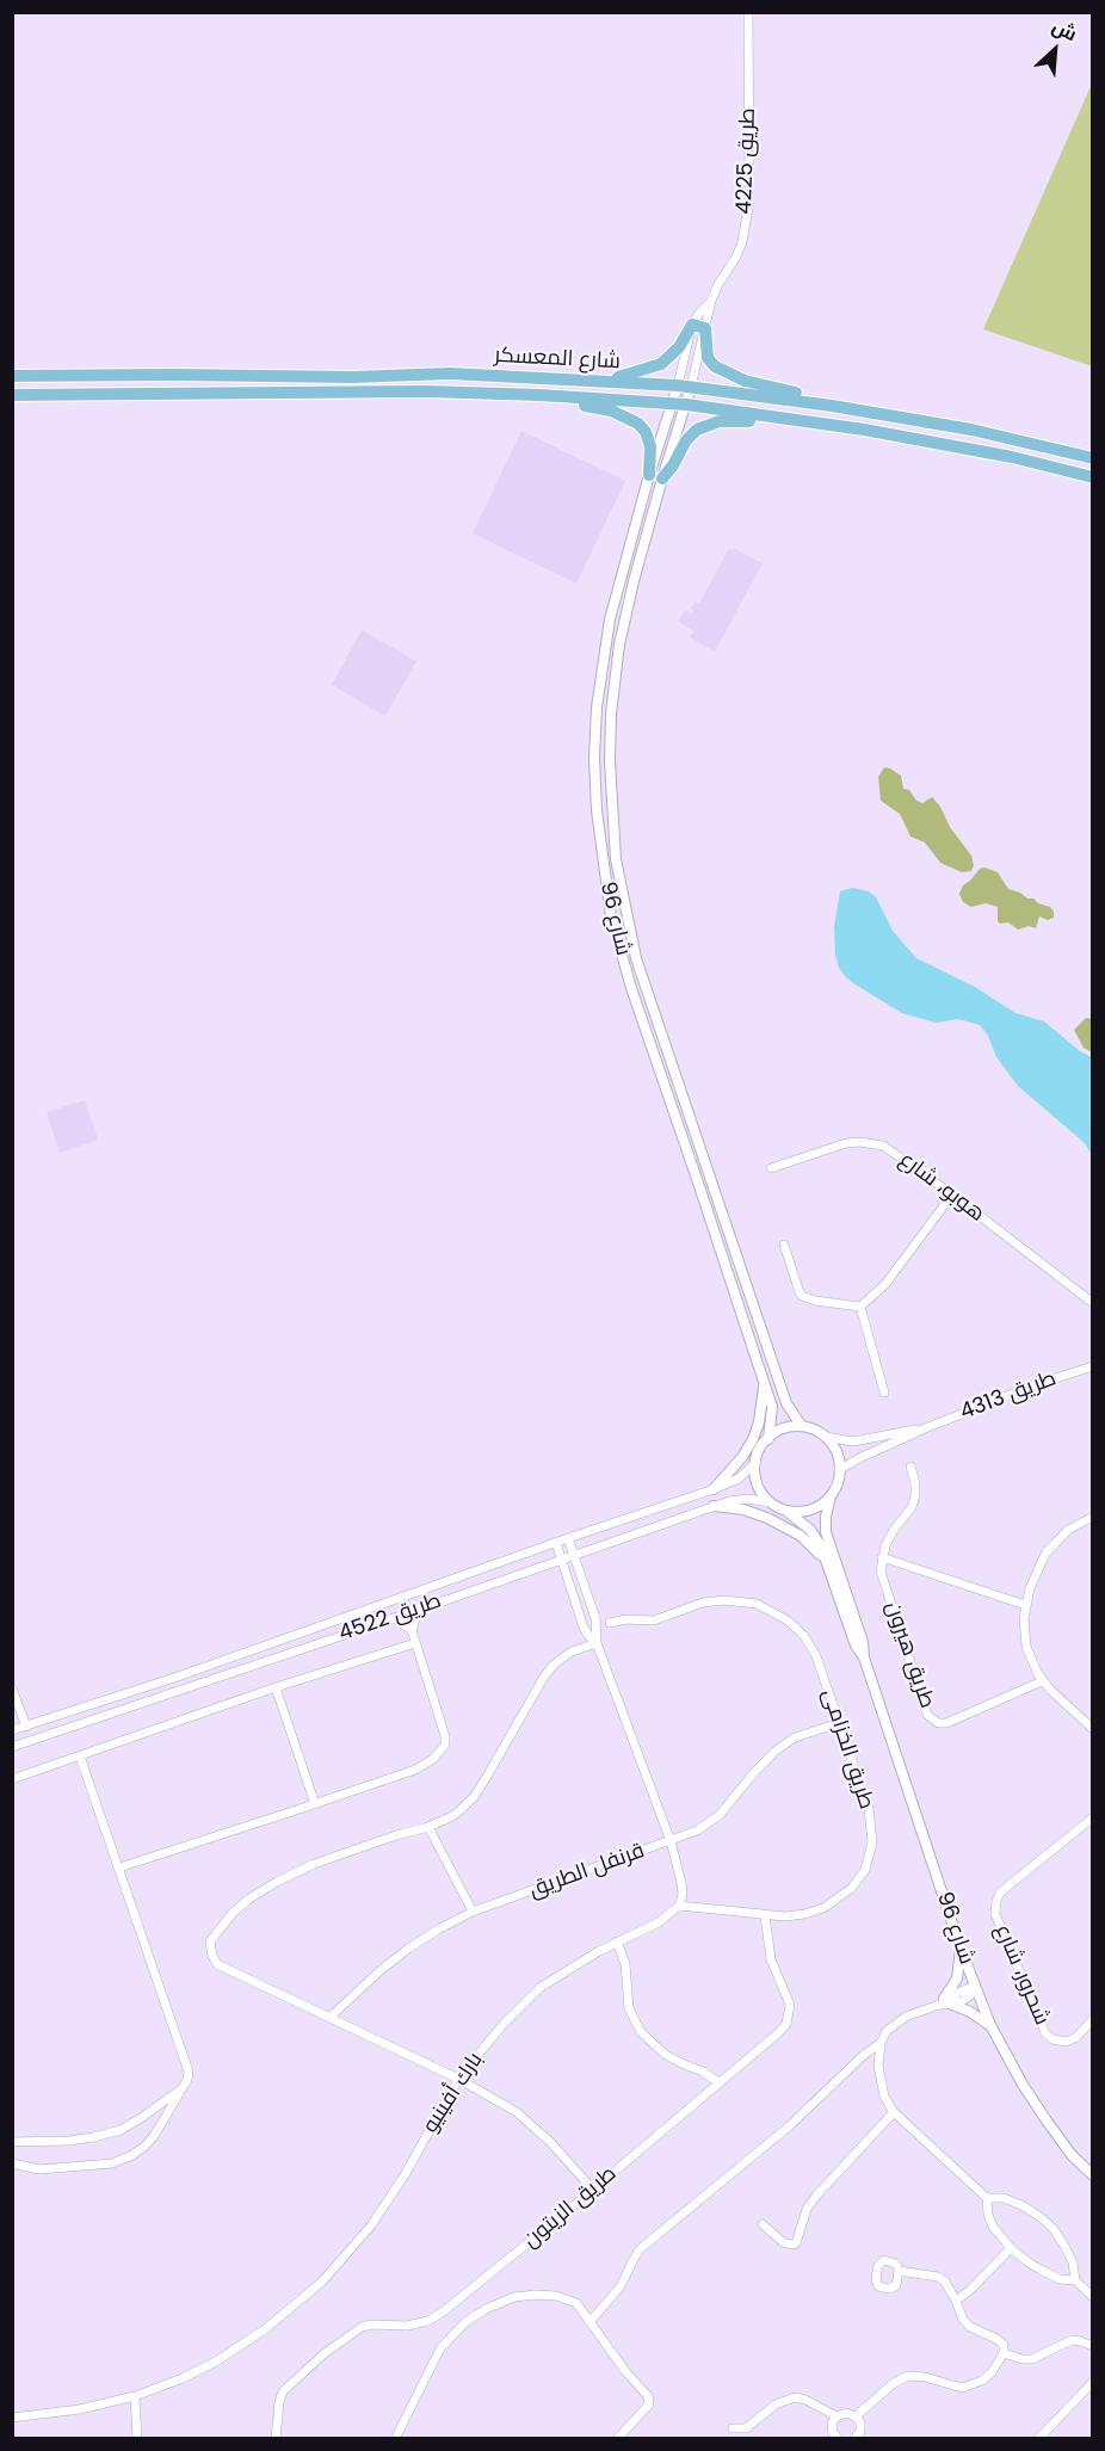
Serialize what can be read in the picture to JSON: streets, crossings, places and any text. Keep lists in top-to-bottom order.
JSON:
{
  "streets": {
    "main road": ["شارع المعسكر"],
    "street": [
      "طريق 4225",
      "شارع 96",
      "هوبو، شارع",
      "طريق 4313",
      "طريق 4522",
      "طريق هيرون",
      "طريق الخزامى",
      "قرنفل الطريق",
      "شحرور، شارع",
      "بارك أفينيو",
      "طريق الزيتون"
    ]
  },
  "crossings": [
    ["طريق 4225", "شارع المعسكر"],
    ["طريق 4225", "شارع 96"],
    ["شارع المعسكر", "شارع 96"],
    ["شارع 96", "طريق 4313"],
    ["شارع 96", "طريق 4522"],
    ["طريق 4313", "طريق 4522"],
    ["طريق الخزامى", "قرنفل الطريق"],
    ["طريق الخزامى", "بارك أفينيو"],
    ["طريق الخزامى", "طريق الزيتون"],
    ["بارك أفينيو", "طريق الزيتون"]
  ],
  "north": "top right"
}
